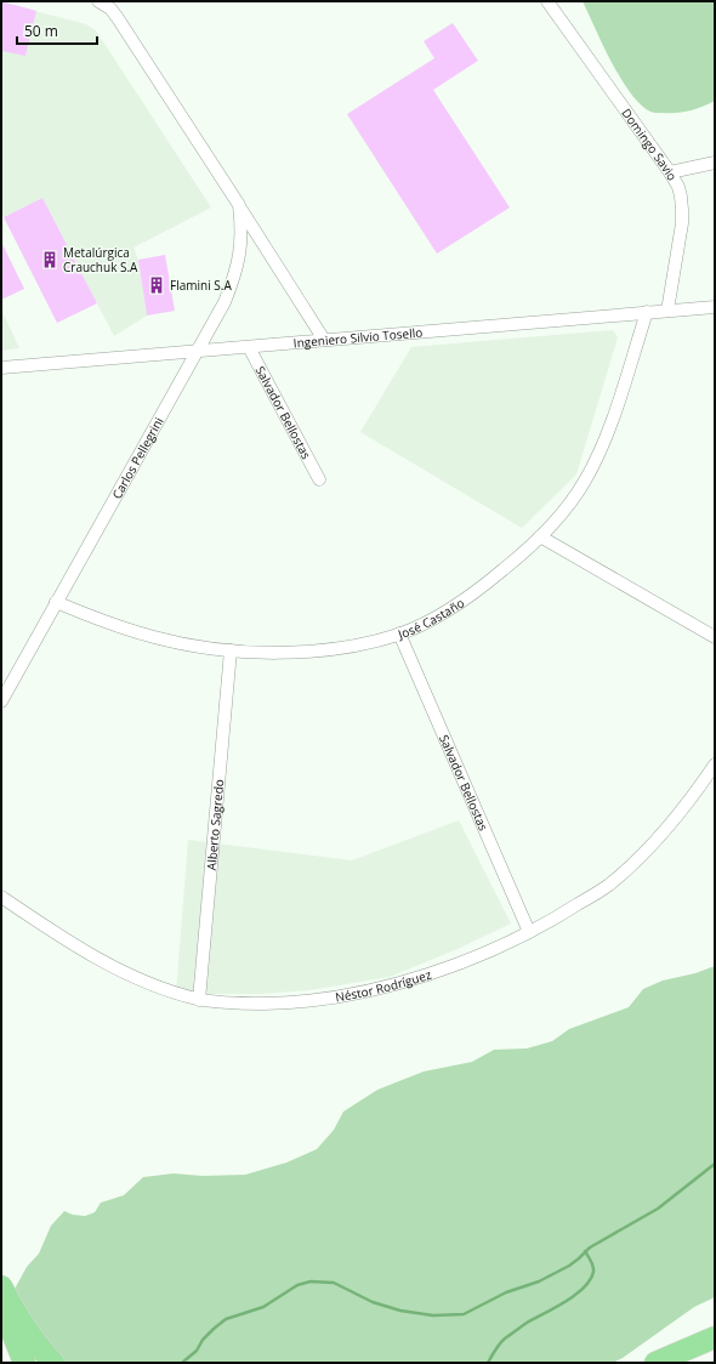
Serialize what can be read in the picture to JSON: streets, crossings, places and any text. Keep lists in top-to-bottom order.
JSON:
{
  "streets": {
    "street": [
      "Domingo Savio",
      "Ingeniero Silvio Tosello",
      "Salvador Bellostas",
      "Carlos Pellegrini",
      "José Castaño",
      "Alberto Sagredo",
      "Néstor Rodríguez"
    ]
  },
  "crossings": [
    ["Domingo Savio", "Ingeniero Silvio Tosello"],
    ["Ingeniero Silvio Tosello", "Salvador Bellostas"],
    ["Ingeniero Silvio Tosello", "Carlos Pellegrini"],
    ["Ingeniero Silvio Tosello", "José Castaño"],
    ["Salvador Bellostas", "José Castaño"],
    ["Salvador Bellostas", "Néstor Rodríguez"],
    ["Carlos Pellegrini", "José Castaño"],
    ["José Castaño", "Alberto Sagredo"],
    ["Alberto Sagredo", "Néstor Rodríguez"]
  ],
  "places": {
    "building": ["Metalúrgica Crauchuk S.A", "Flamini S.A"]
  },
  "scale_bar": "50 m"
}
